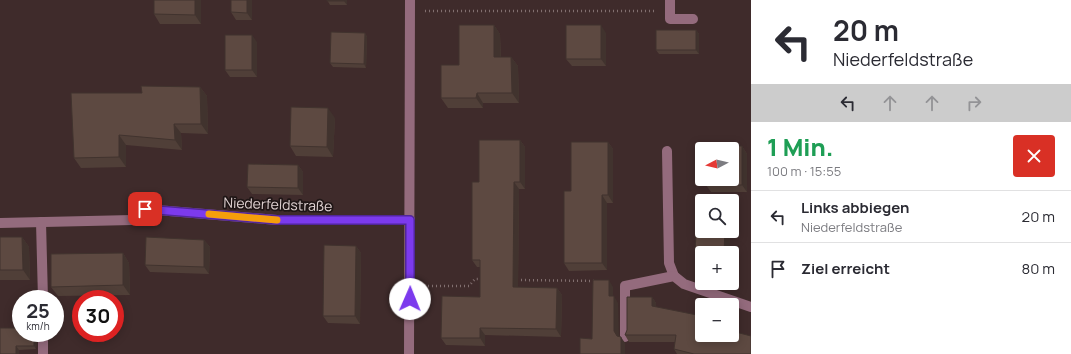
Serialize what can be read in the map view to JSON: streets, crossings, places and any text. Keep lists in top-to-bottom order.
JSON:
{
  "streets": {
    "street": ["Niederfeldstraße"]
  },
  "north": "left",
  "page": {
    "turn": ["20 m", "Niederfeldstraße"],
    "heading": ["1 Min.", "100 m · 15:55"],
    "map_buttons": ["+", "−"],
    "list": [
      {
        "name": "Links abbiegen",
        "note": "Niederfeldstraße",
        "value": "20 m"
      },
      {
        "name": "Ziel erreicht",
        "value": "80 m"
      }
    ],
    "speed": "25 km/h",
    "limit": "30"
  }
}
